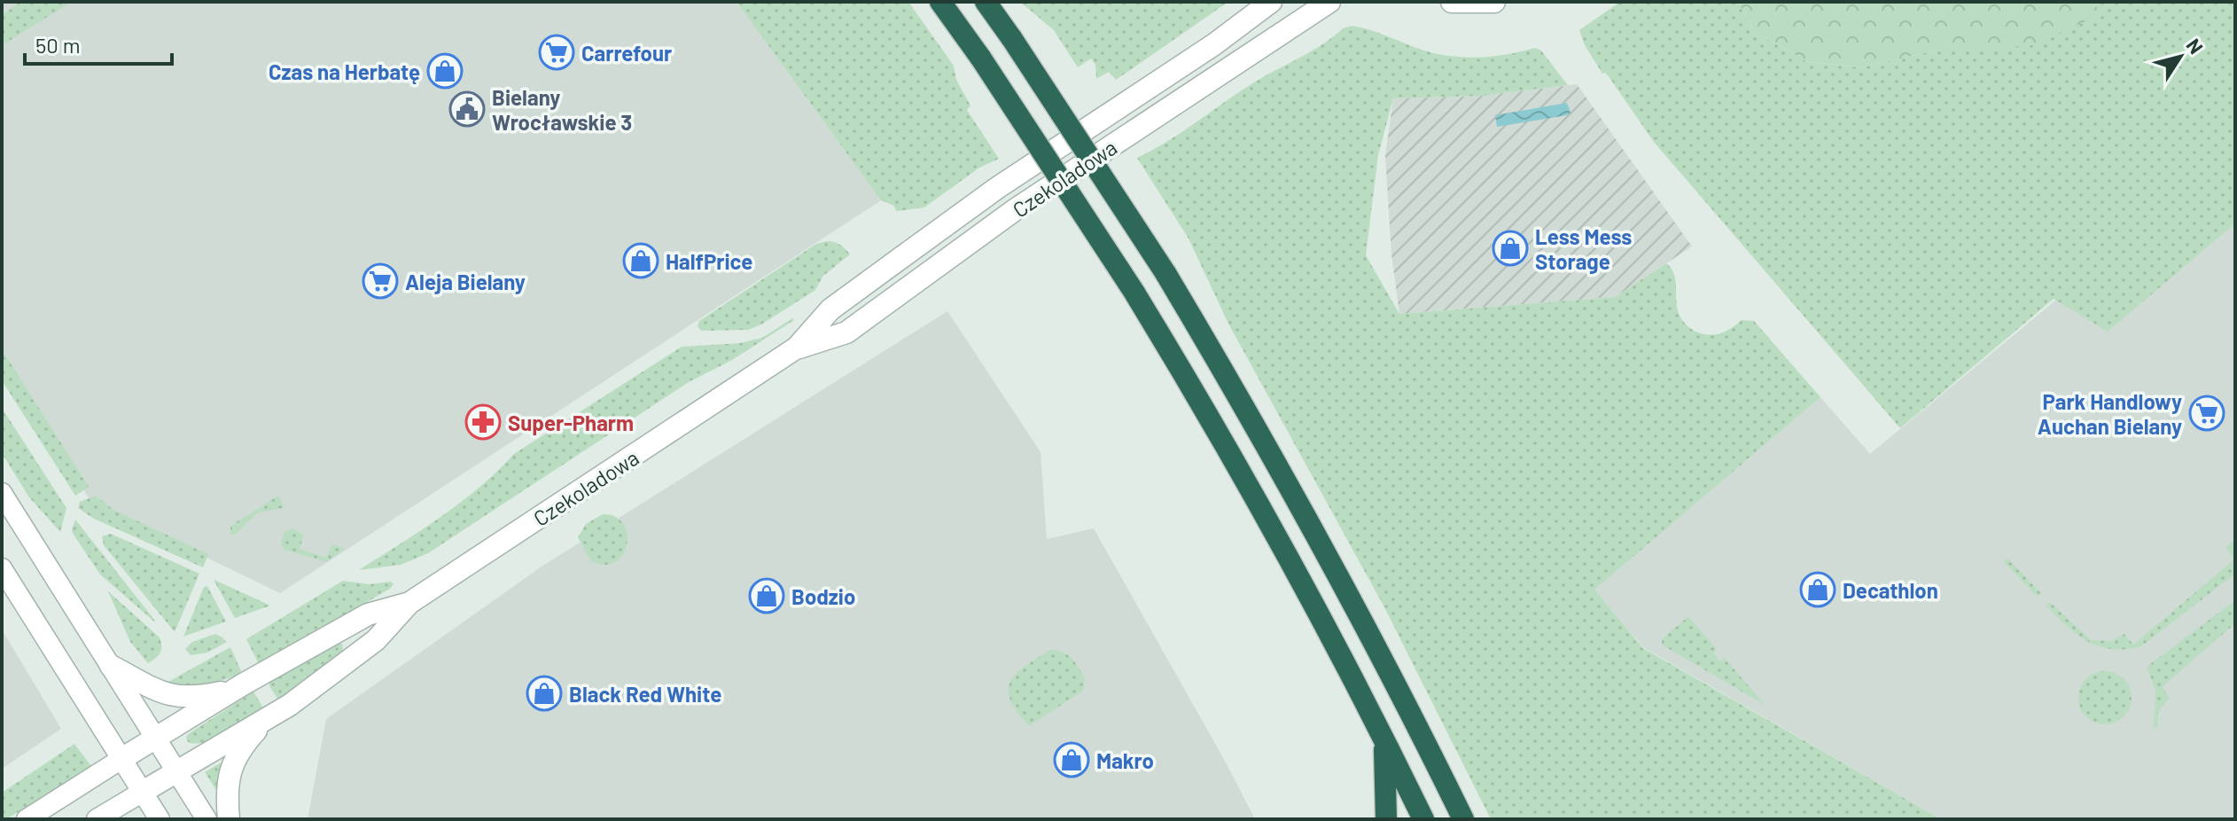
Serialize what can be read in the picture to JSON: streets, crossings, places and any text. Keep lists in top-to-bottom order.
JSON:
{
  "streets": {
    "street": ["Czekoladowa"]
  },
  "places": {
    "supermarket": ["Carrefour", "Aleja Bielany", "Park Handlowy Auchan Bielany"],
    "shop": [
      "Czas na Herbatę",
      "Less Mess Storage",
      "HalfPrice",
      "Decathlon",
      "Bodzio",
      "Black Red White",
      "Makro"
    ],
    "public building": ["Bielany Wrocławskie 3"],
    "pharmacy": ["Super-Pharm"]
  },
  "scale_bar": "50 m",
  "north": "top right"
}
